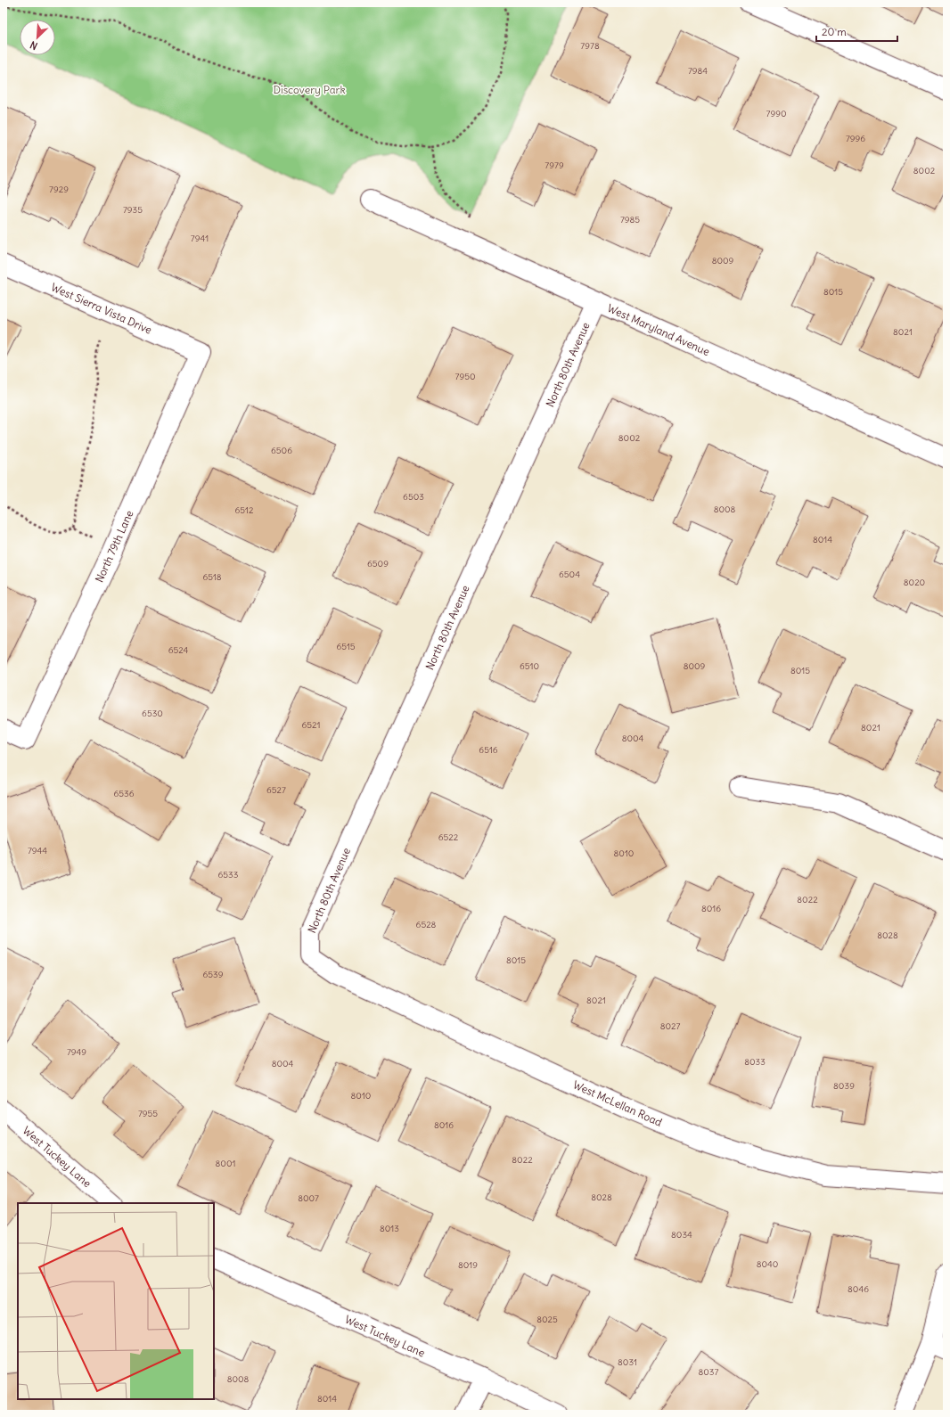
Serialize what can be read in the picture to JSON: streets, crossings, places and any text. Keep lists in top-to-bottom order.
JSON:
{
  "streets": {
    "street": [
      "West Sierra Vista Drive",
      "West Maryland Avenue",
      "North 80th Avenue",
      "North 79th Lane",
      "West McLellan Road",
      "West Tuckey Lane"
    ]
  },
  "crossings": [
    ["West Sierra Vista Drive", "North 79th Lane"],
    ["West Maryland Avenue", "North 80th Avenue"],
    ["North 80th Avenue", "West McLellan Road"]
  ],
  "parks": ["Discovery Park"],
  "house_numbers": [
    "7978",
    "7984",
    "7990",
    "7996",
    "7979",
    "8002",
    "7929",
    "7935",
    "7985",
    "7941",
    "8009",
    "8015",
    "8021",
    "7950",
    "8002",
    "6506",
    "6503",
    "8008",
    "6512",
    "8014",
    "6509",
    "6504",
    "6518",
    "8020",
    "6515",
    "6524",
    "6510",
    "8009",
    "8015",
    "6530",
    "6521",
    "8021",
    "8004",
    "6516",
    "6527",
    "6536",
    "6522",
    "7944",
    "8010",
    "6533",
    "8022",
    "8016",
    "6528",
    "8028",
    "8015",
    "6539",
    "8021",
    "8027",
    "7949",
    "8033",
    "8004",
    "8039",
    "8010",
    "7955",
    "8016",
    "8022",
    "8001",
    "8028",
    "8007",
    "8013",
    "8034",
    "8040",
    "8019",
    "8046",
    "8025",
    "8031",
    "8037",
    "8008",
    "8014"
  ],
  "scale_bar": "20 m",
  "north": "bottom left"
}
